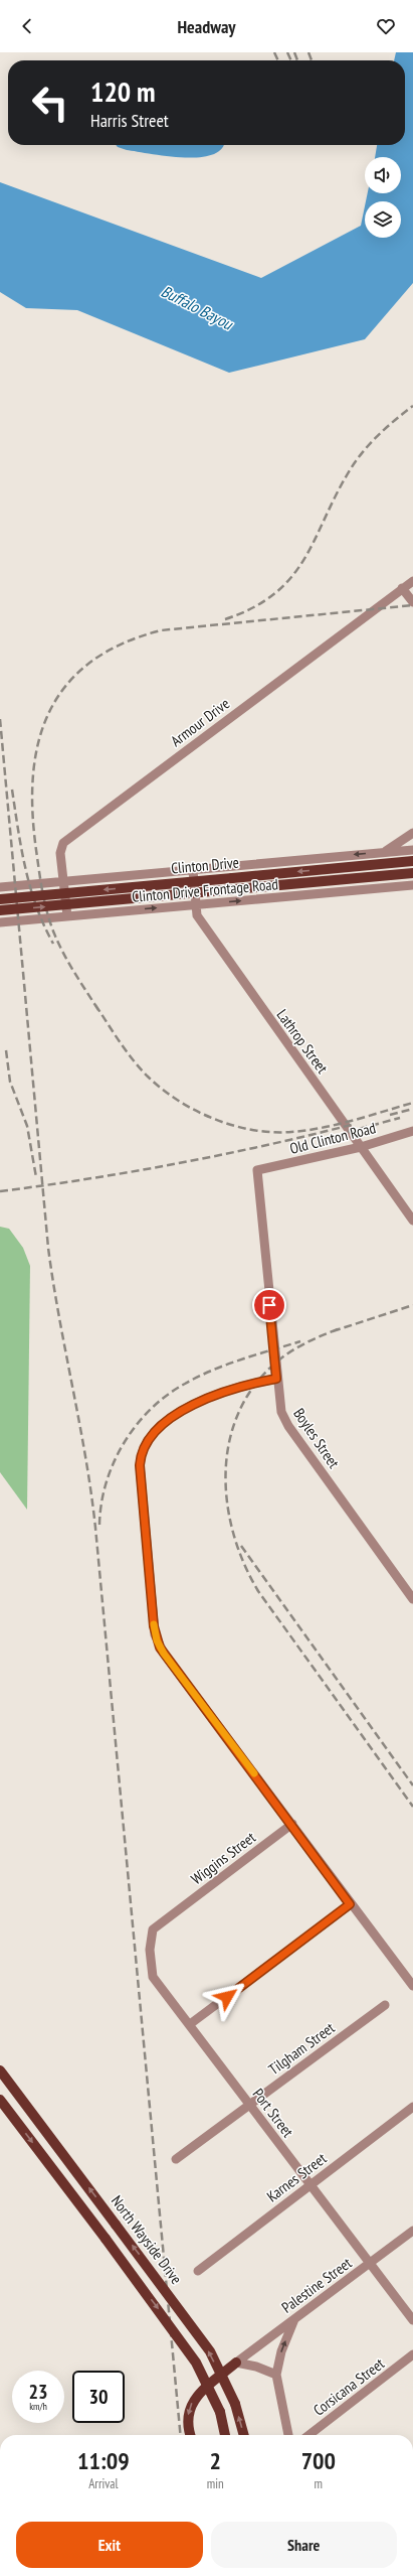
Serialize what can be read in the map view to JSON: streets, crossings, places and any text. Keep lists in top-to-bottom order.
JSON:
{
  "streets": {
    "main road": ["Clinton Drive", "North Wayside Drive"],
    "street": [
      "Armour Drive",
      "Clinton Drive Frontage Road",
      "Lathrop Street",
      "Old Clinton Road",
      "Boyles Street",
      "Wiggins Street",
      "Tilgham Street",
      "Port Street",
      "Karnes Street",
      "Palestine Street",
      "Corsicana Street"
    ]
  },
  "crossings": [
    ["Armour Drive", "Clinton Drive Frontage Road"],
    ["Clinton Drive Frontage Road", "Lathrop Street"],
    ["Lathrop Street", "Old Clinton Road"],
    ["Old Clinton Road", "Boyles Street"],
    ["Wiggins Street", "Port Street"],
    ["Tilgham Street", "Port Street"],
    ["Port Street", "Karnes Street"],
    ["Port Street", "Palestine Street"]
  ],
  "water": ["Buffalo Bayou"],
  "page": {
    "header": "Headway",
    "turn": ["120 m", "Harris Street"],
    "speed": "23 km/h",
    "limit": "30",
    "eta": [
      "11:09",
      "Arrival",
      "2",
      "min",
      "700",
      "m"
    ],
    "buttons": ["Exit", "Share"]
  }
}
